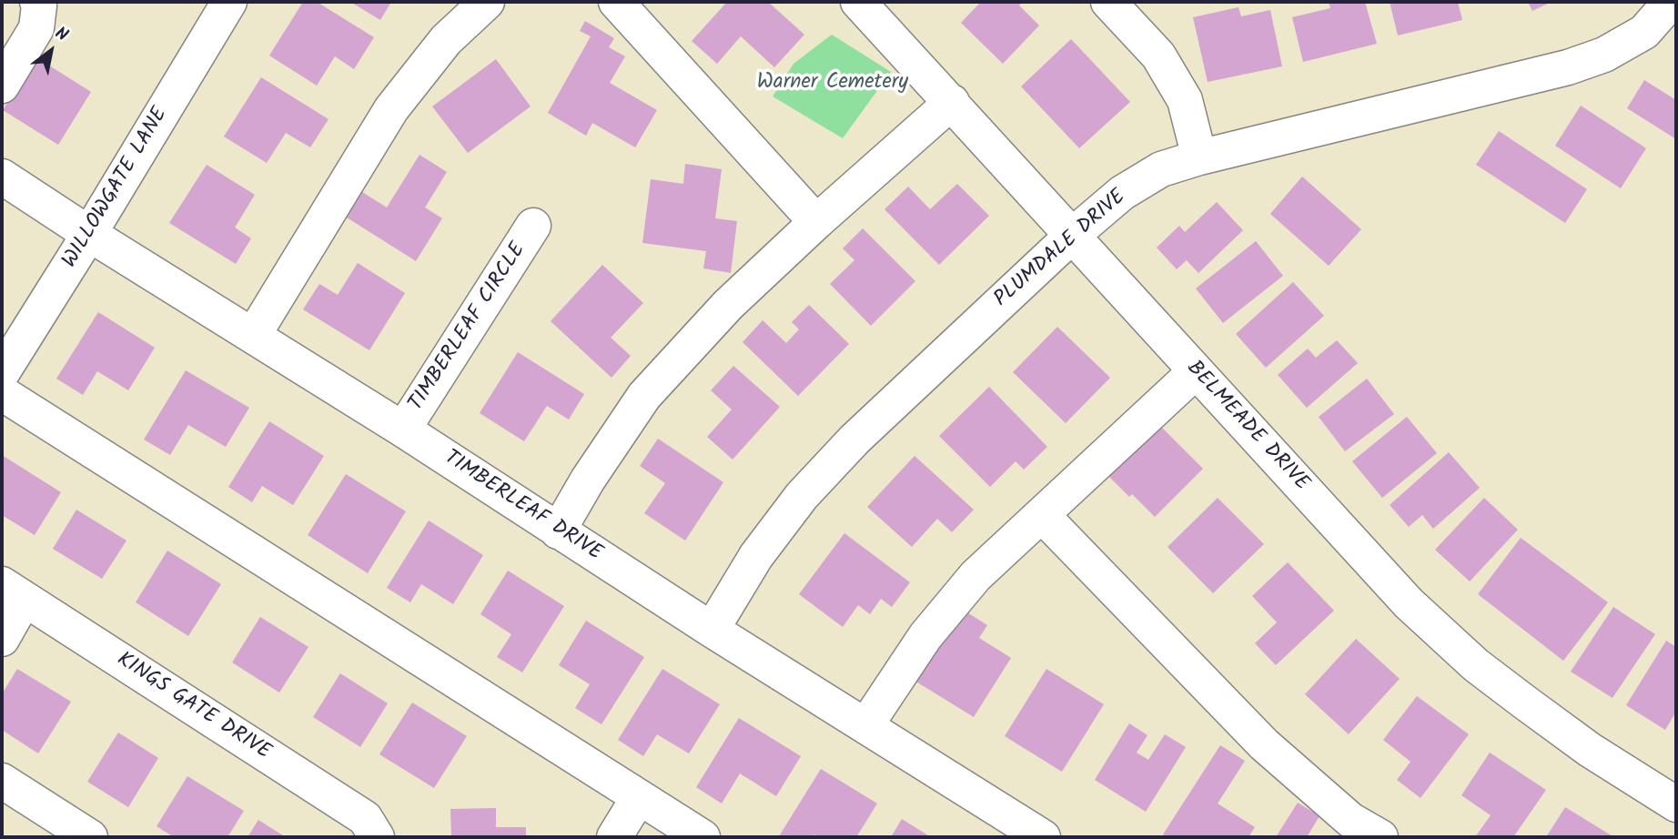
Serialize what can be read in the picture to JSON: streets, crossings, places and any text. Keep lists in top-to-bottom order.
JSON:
{
  "streets": {
    "street": [
      "WILLOWGATE LANE",
      "PLUMDALE DRIVE",
      "TIMBERLEAF CIRCLE",
      "BELMEADE DRIVE",
      "TIMBERLEAF DRIVE",
      "KINGS GATE DRIVE"
    ]
  },
  "crossings": [
    ["WILLOWGATE LANE", "TIMBERLEAF DRIVE"],
    ["PLUMDALE DRIVE", "BELMEADE DRIVE"],
    ["PLUMDALE DRIVE", "TIMBERLEAF DRIVE"],
    ["TIMBERLEAF CIRCLE", "TIMBERLEAF DRIVE"]
  ],
  "parks": ["Warner Cemetery"],
  "north": "top right"
}
